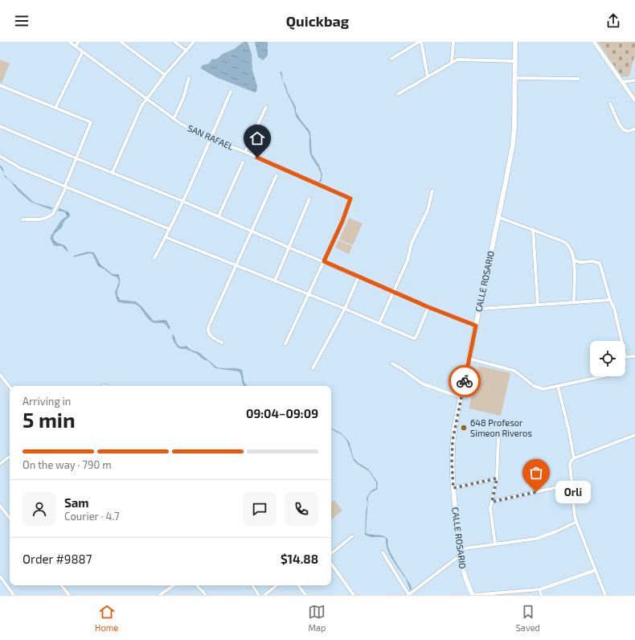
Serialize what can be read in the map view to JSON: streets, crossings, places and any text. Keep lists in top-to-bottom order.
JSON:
{
  "streets": {
    "main road": ["CALLE ROSARIO"],
    "street": ["SAN RAFAEL"]
  },
  "places": ["648 Profesor Simeon Riveros", "Orli"],
  "page": {
    "header": "Quickbag",
    "heading": ["5 min", "Arriving in", "09:04–09:09"],
    "panel": [
      "Sam",
      "Courier · 4.7",
      "Order #9887",
      "$14.88"
    ],
    "bar": "On the way · 790 m",
    "bubble": "Orli",
    "tabs": ["Home", "Map", "Saved"]
  }
}
